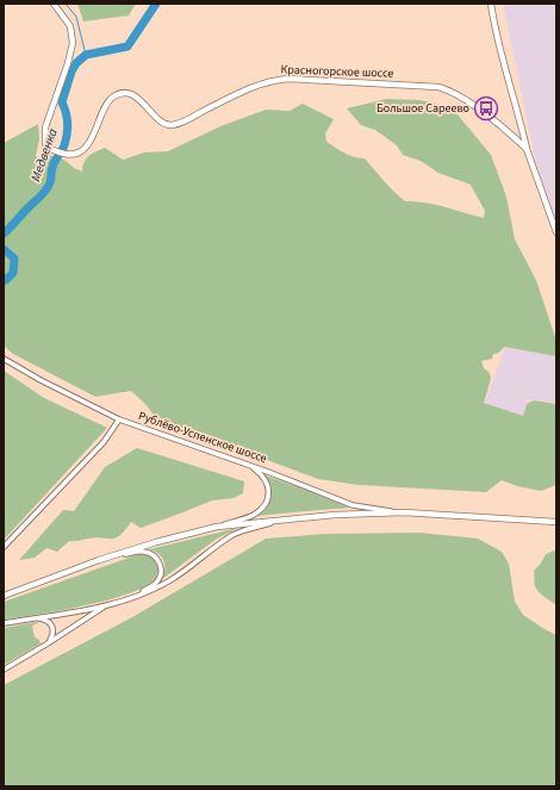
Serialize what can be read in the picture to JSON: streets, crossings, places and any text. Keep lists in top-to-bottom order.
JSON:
{
  "streets": {
    "main road": ["Красногорское шоссе", "Рублёво-Успенское шоссе"]
  },
  "water": ["Медвенка"],
  "places": {
    "bus stop": ["Большое Сареево"]
  }
}
